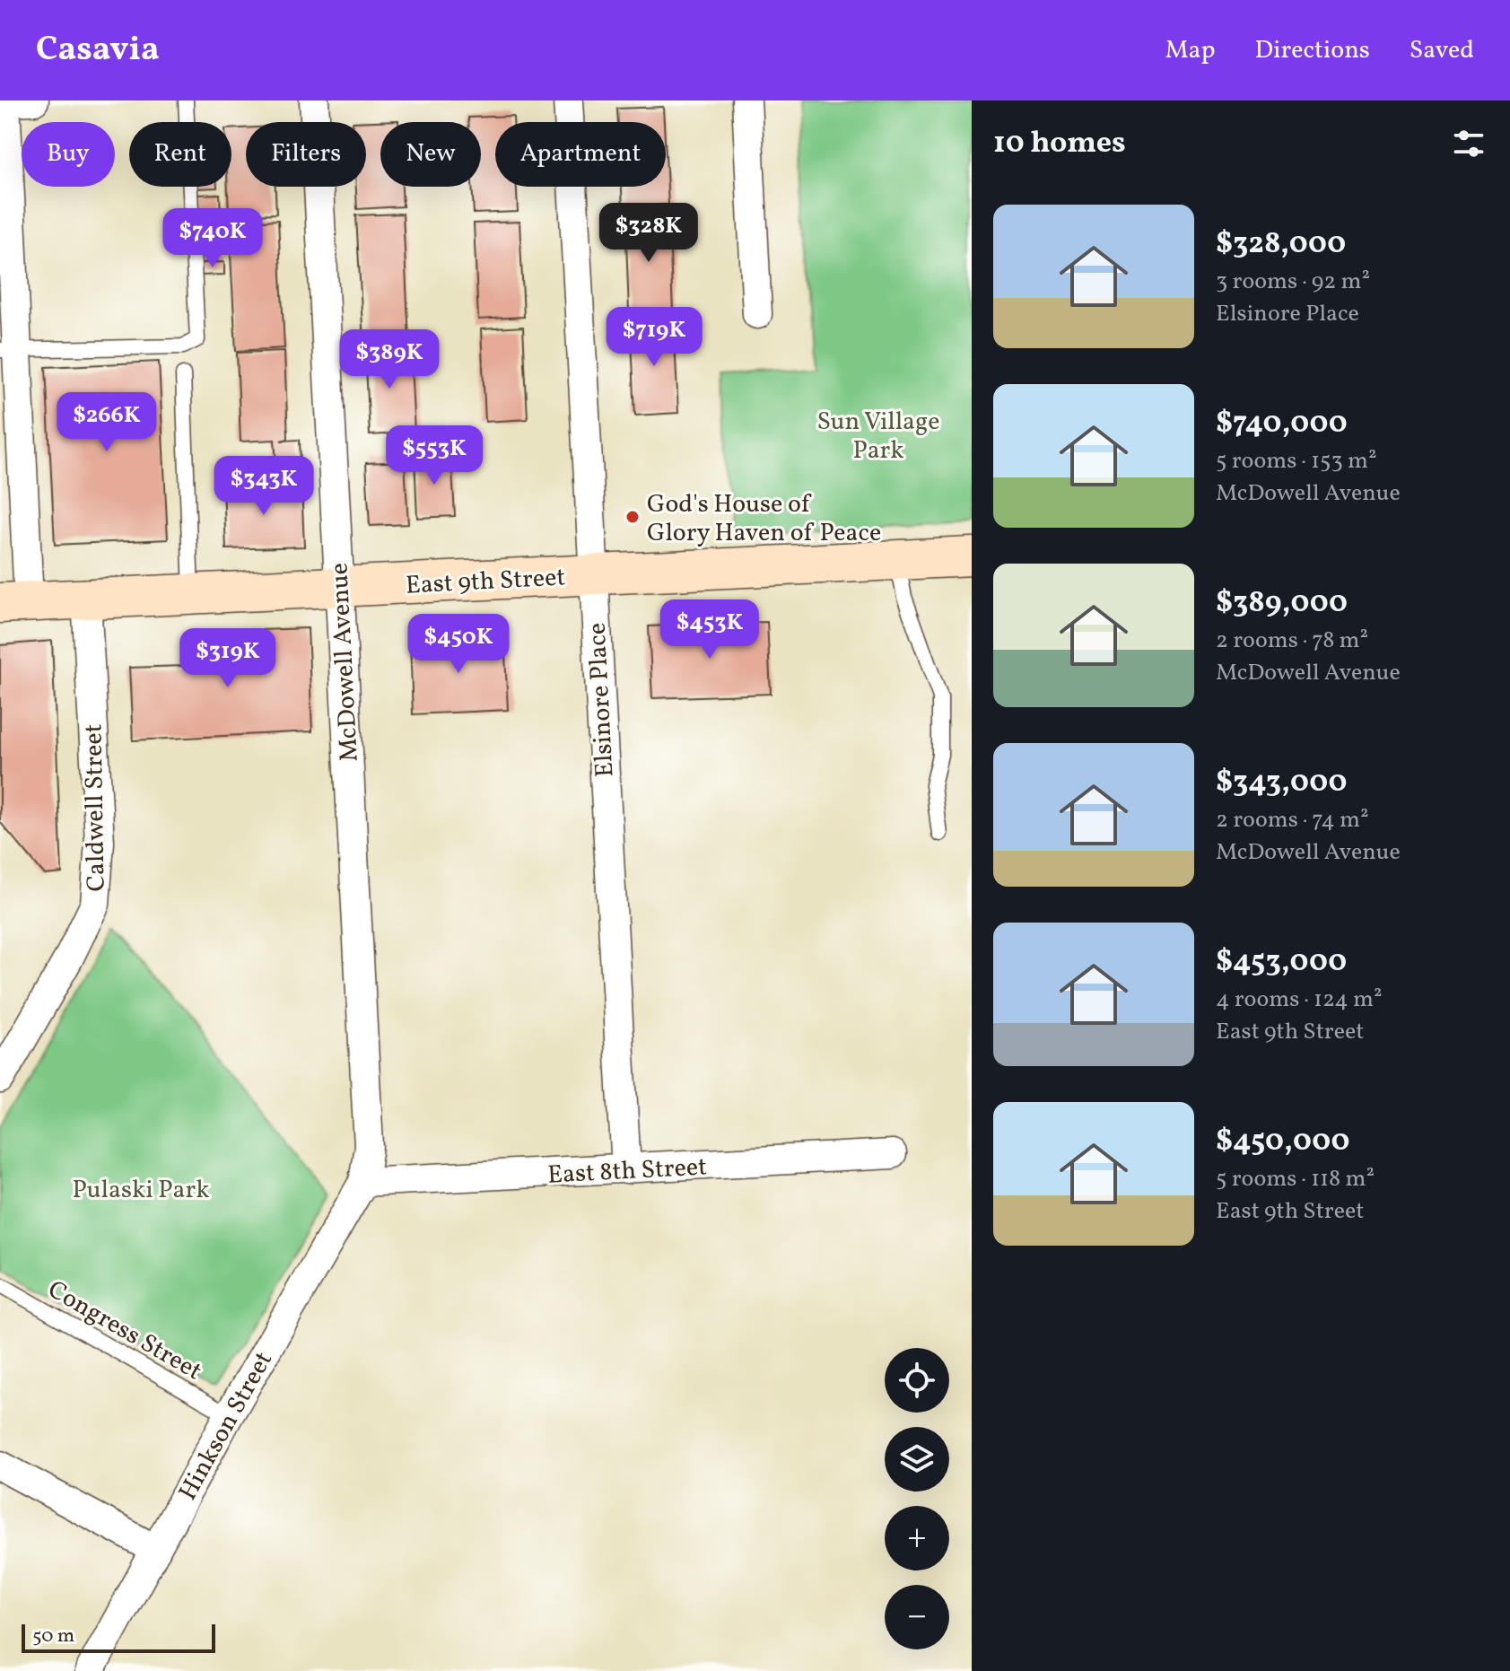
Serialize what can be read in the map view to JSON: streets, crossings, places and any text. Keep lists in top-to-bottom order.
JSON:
{
  "streets": {
    "street": [
      "East 9th Street",
      "McDowell Avenue",
      "Elsinore Place",
      "Caldwell Street",
      "East 8th Street",
      "Hinkson Street"
    ],
    "lane": ["Congress Street"]
  },
  "crossings": [
    ["East 9th Street", "McDowell Avenue"],
    ["East 9th Street", "Elsinore Place"],
    ["East 9th Street", "Caldwell Street"],
    ["McDowell Avenue", "East 8th Street"],
    ["McDowell Avenue", "Hinkson Street"],
    ["Elsinore Place", "East 8th Street"],
    ["East 8th Street", "Hinkson Street"],
    ["Congress Street", "Hinkson Street"]
  ],
  "parks": ["Sun Village Park", "Pulaski Park"],
  "places": ["God's House of Glory Haven of Peace"],
  "scale_bar": "50 m",
  "page": {
    "header": "Casavia",
    "nav": ["Map", "Directions", "Saved"],
    "heading": "10 homes",
    "chip": [
      "Buy",
      "Rent",
      "Filters",
      "New",
      "Apartment"
    ],
    "list": [
      {
        "name": "$328,000",
        "note": "3 rooms · 92 m² · Elsinore Place"
      },
      {
        "name": "$740,000",
        "note": "5 rooms · 153 m² · McDowell Avenue"
      },
      {
        "name": "$389,000",
        "note": "2 rooms · 78 m² · McDowell Avenue"
      },
      {
        "name": "$343,000",
        "note": "2 rooms · 74 m² · McDowell Avenue"
      },
      {
        "name": "$453,000",
        "note": "4 rooms · 124 m² · East 9th Street"
      },
      {
        "name": "$450,000",
        "note": "5 rooms · 118 m² · East 9th Street"
      }
    ],
    "price": [
      "$328K",
      "$740K",
      "$719K",
      "$389K",
      "$266K",
      "$553K",
      "$343K",
      "$453K",
      "$450K",
      "$319K"
    ],
    "map_buttons": ["+", "−"],
    "scale": "50 m"
  }
}
